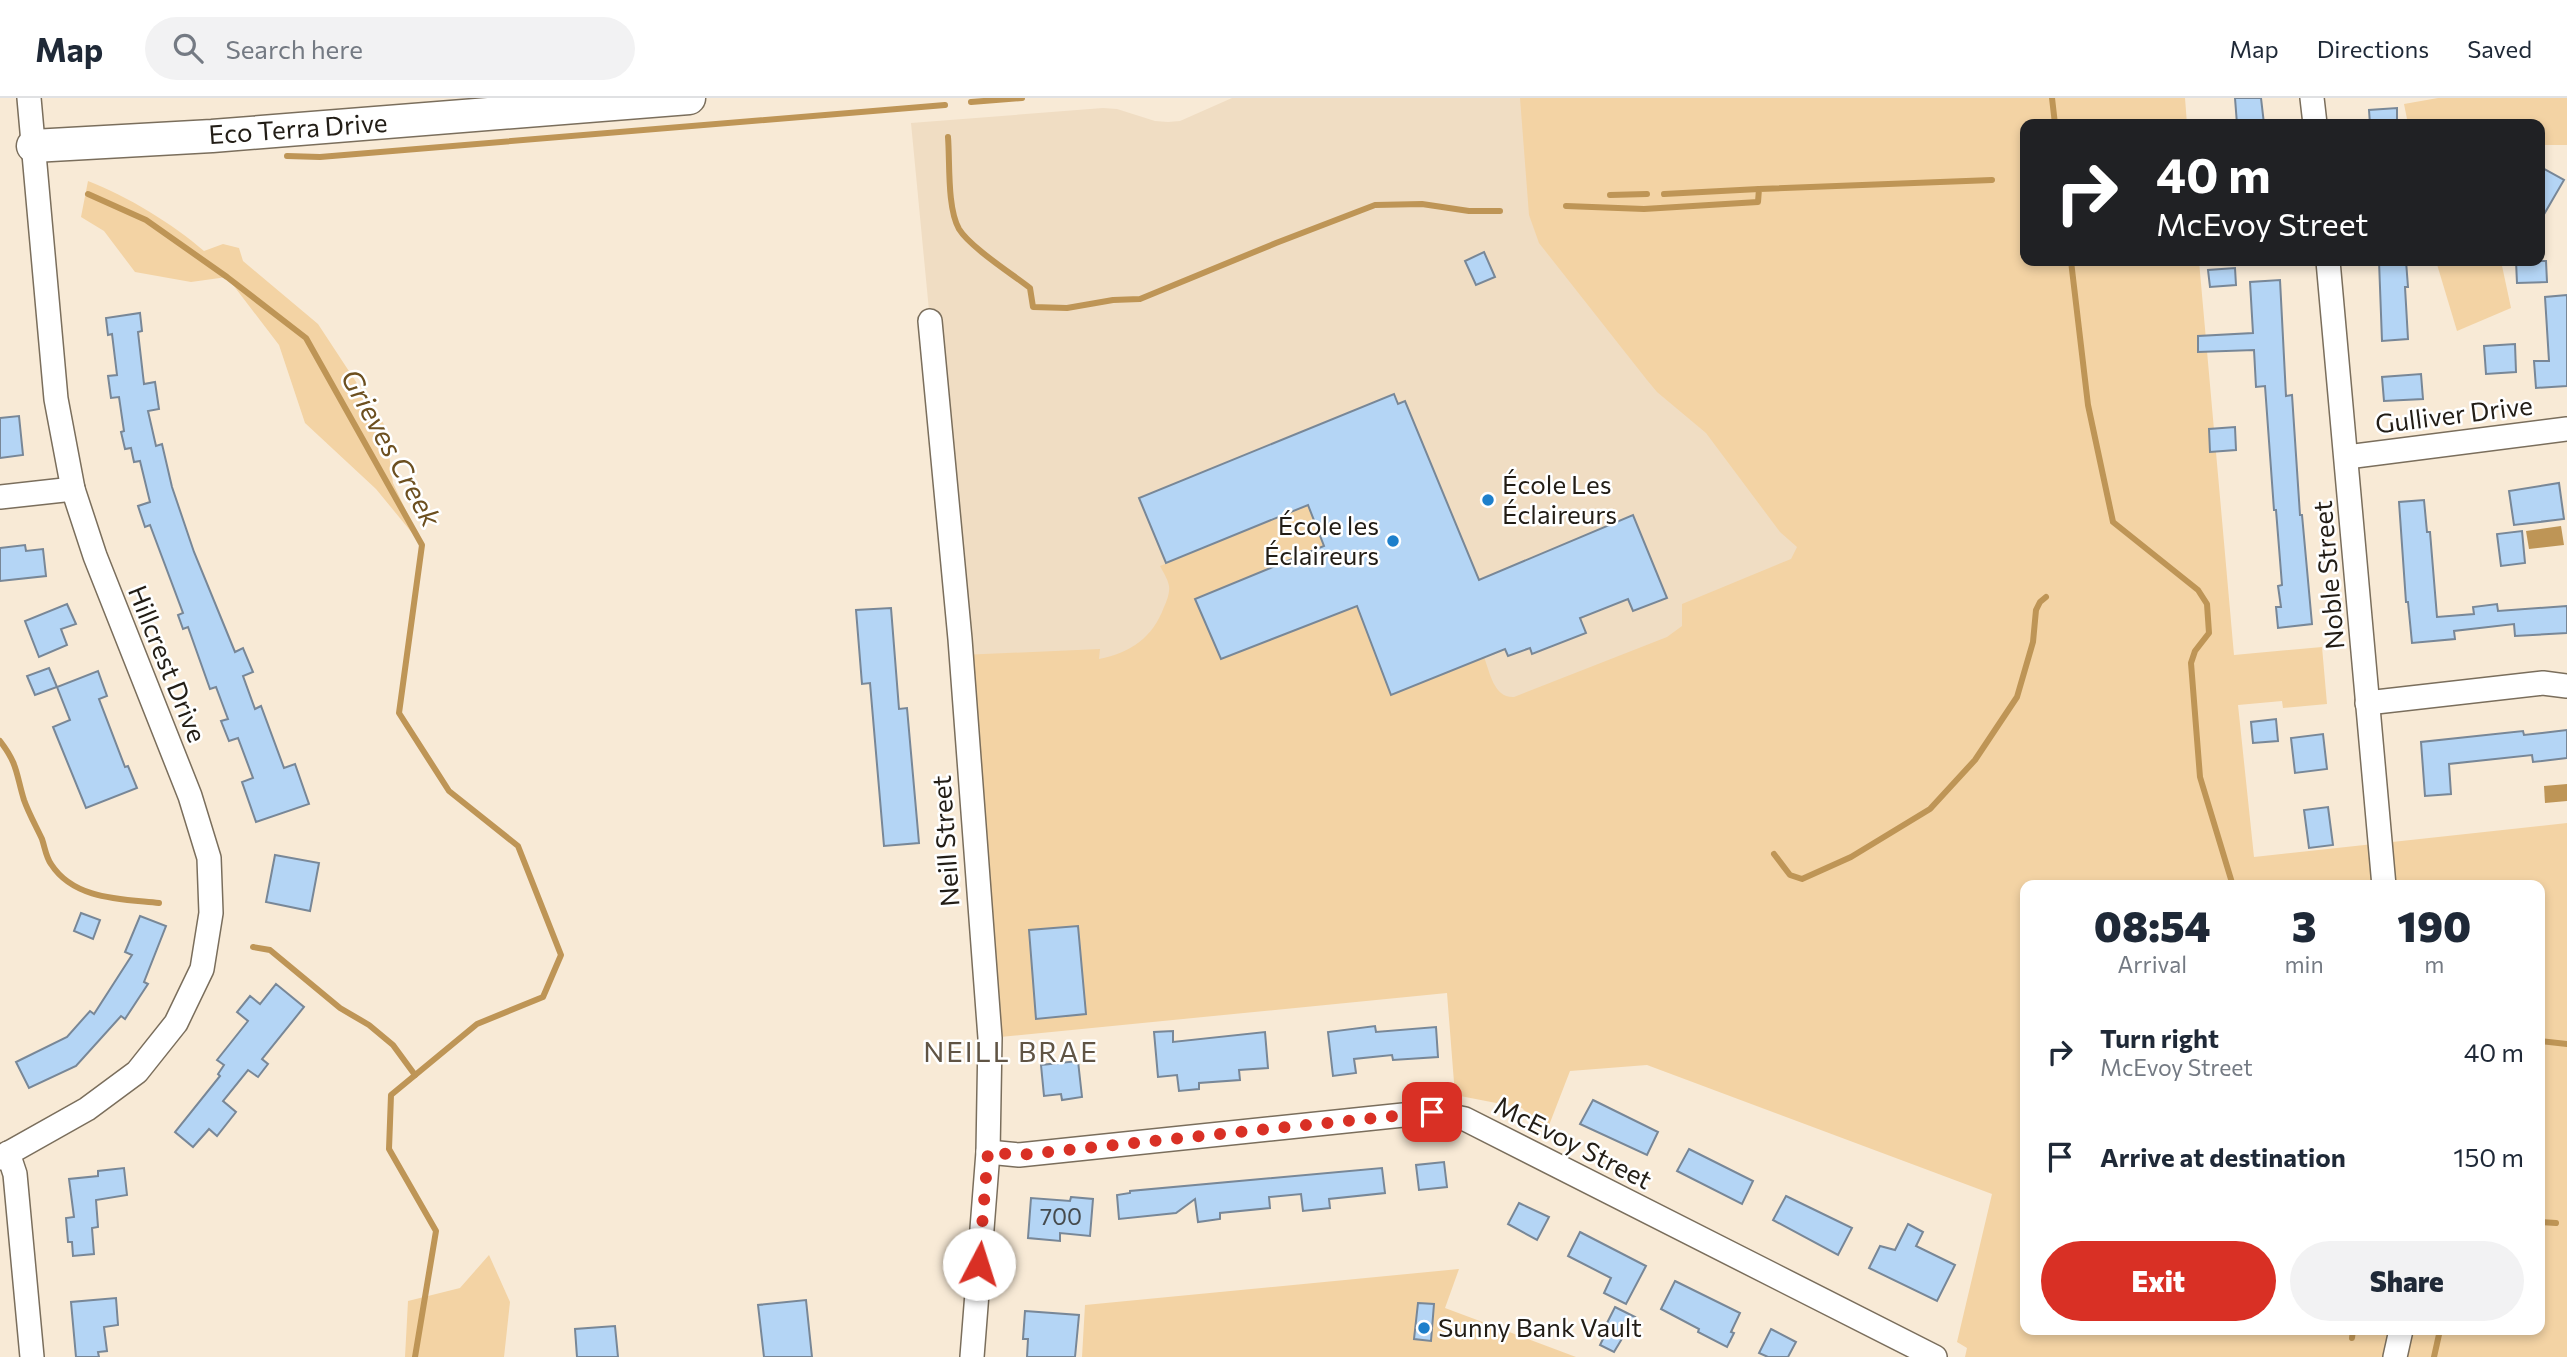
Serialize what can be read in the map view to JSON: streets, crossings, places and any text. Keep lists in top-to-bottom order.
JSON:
{
  "streets": {
    "street": [
      "Eco Terra Drive",
      "Gulliver Drive",
      "Noble Street",
      "Hillcrest Drive",
      "Neill Street",
      "McEvoy Street"
    ]
  },
  "crossings": [
    ["Eco Terra Drive", "Hillcrest Drive"],
    ["Gulliver Drive", "Noble Street"],
    ["Neill Street", "McEvoy Street"]
  ],
  "districts": ["NEILL BRAE"],
  "water": ["Grieves Creek"],
  "places": ["École Les Éclaireurs", "École les Éclaireurs", "Sunny Bank Vault"],
  "house_numbers": ["700"],
  "page": {
    "header": "Map",
    "search": "Search here",
    "nav": ["Map", "Directions", "Saved"],
    "turn": ["40 m", "McEvoy Street"],
    "eta": [
      "08:54",
      "Arrival",
      "3",
      "min",
      "190",
      "m"
    ],
    "list": [
      {
        "name": "Turn right",
        "note": "McEvoy Street",
        "value": "40 m"
      },
      {
        "name": "Arrive at destination",
        "value": "150 m"
      }
    ],
    "buttons": ["Exit", "Share"]
  }
}
